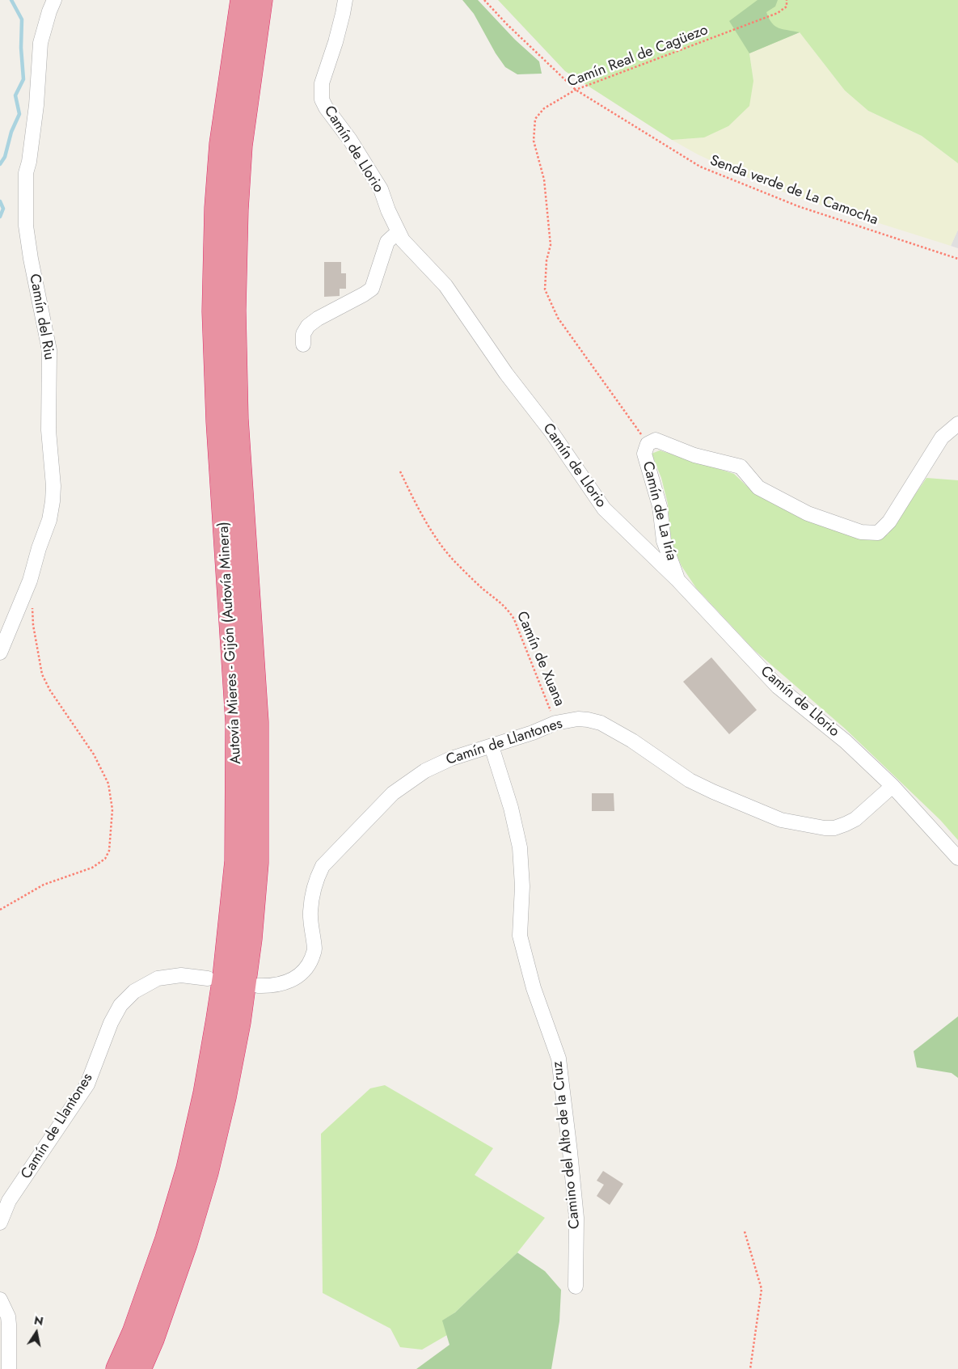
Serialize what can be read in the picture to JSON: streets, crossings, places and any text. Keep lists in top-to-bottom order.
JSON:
{
  "streets": {
    "highway": ["Autovía Mieres - Gijón (Autovía Minera)"],
    "street": [
      "Camín de Llorio",
      "Camín del Riu",
      "Camín de La Iría",
      "Camín de Llantones",
      "Camino del Alto de la Cruz"
    ],
    "path": ["Camín Real de Cagüezo", "Senda verde de La Camocha", "Camín de Xuana"]
  },
  "crossings": [
    ["Camín Real de Cagüezo", "Senda verde de La Camocha"],
    ["Camín Real de Cagüezo", "Camín de La Iría"],
    ["Camín de Llorio", "Camín de La Iría"],
    ["Camín de Llorio", "Camín de Llantones"],
    ["Camín de Xuana", "Camín de Llantones"],
    ["Camín de Llantones", "Camino del Alto de la Cruz"]
  ],
  "north": "top"
}
